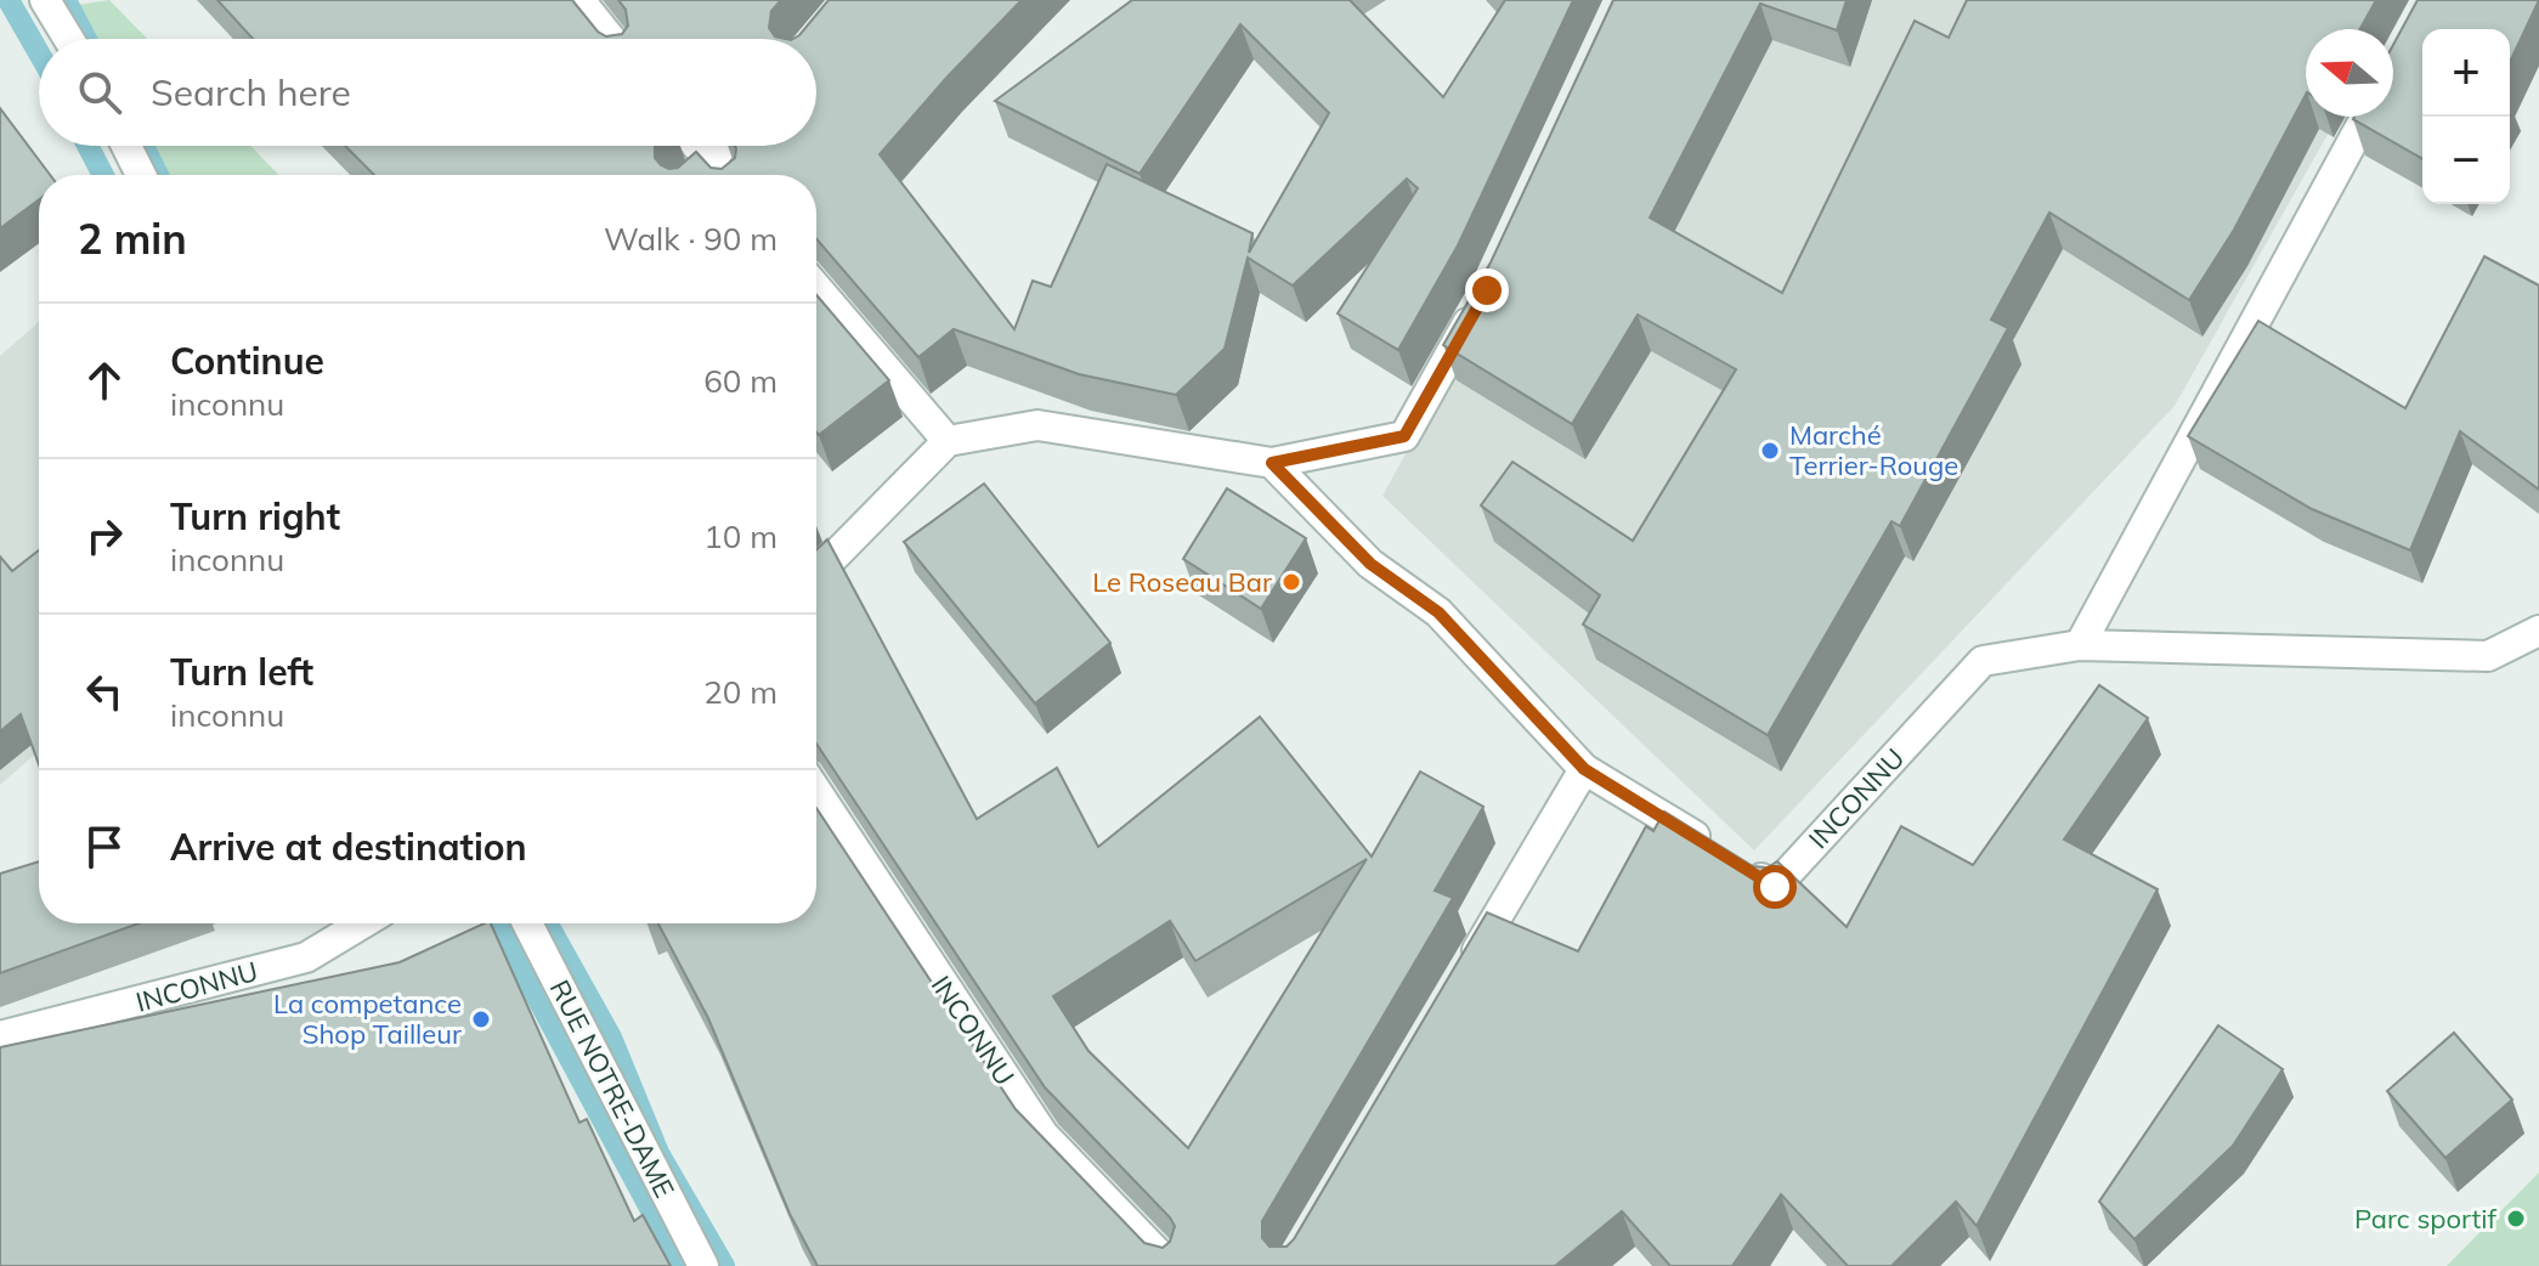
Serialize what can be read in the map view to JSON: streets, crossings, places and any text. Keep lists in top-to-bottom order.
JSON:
{
  "streets": {
    "street": ["INCONNU", "RUE NOTRE-DAME"]
  },
  "places": [
    "Marché Terrier-Rouge",
    "Le Roseau Bar",
    "La competance Shop Tailleur",
    "Parc sportif"
  ],
  "north": "left",
  "page": {
    "map_buttons": ["+", "−"],
    "search": "Search here",
    "heading": ["2 min", "Walk · 90 m"],
    "list": [
      ["Continue", "inconnu", "60 m"],
      ["Turn right", "inconnu", "10 m"],
      ["Turn left", "inconnu", "20 m"],
      "Arrive at destination"
    ]
  }
}
